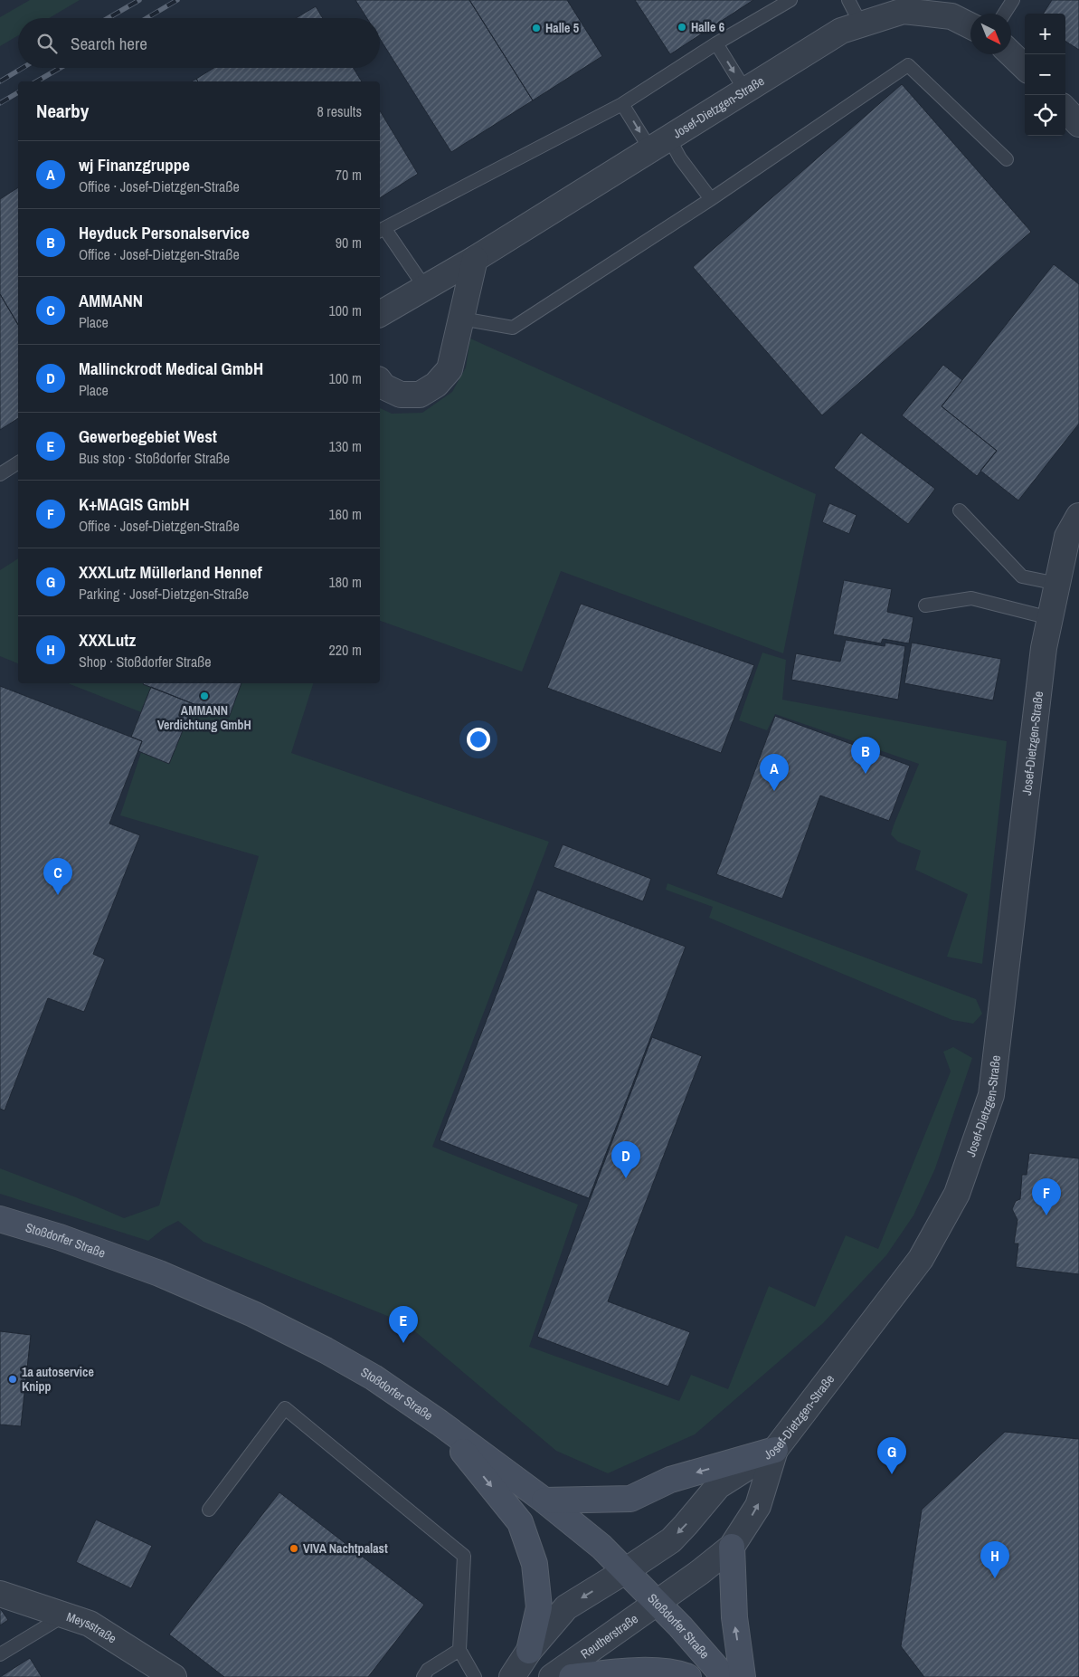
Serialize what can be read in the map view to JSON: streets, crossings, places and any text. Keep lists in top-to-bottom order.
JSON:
{
  "streets": {
    "main road": ["Stoßdorfer Straße"],
    "street": ["Josef-Dietzgen-Straße", "Meysstraße", "Reutherstraße"]
  },
  "crossings": [
    ["Josef-Dietzgen-Straße", "Stoßdorfer Straße"],
    ["Stoßdorfer Straße", "Reutherstraße"]
  ],
  "places": [
    "Halle 6",
    "Halle 5",
    "AMMANN Verdichtung GmbH",
    "1a autoservice Knipp",
    "VIVA Nachtpalast"
  ],
  "north": "bottom right",
  "page": {
    "map_buttons": ["+", "−"],
    "search": "Search here",
    "heading": ["Nearby", "8 results"],
    "list": [
      {
        "mark": "A",
        "name": "wj Finanzgruppe",
        "note": "Office · Josef-Dietzgen-Straße",
        "value": "70 m"
      },
      {
        "mark": "B",
        "name": "Heyduck Personalservice",
        "note": "Office · Josef-Dietzgen-Straße",
        "value": "90 m"
      },
      {
        "mark": "C",
        "name": "AMMANN",
        "note": "Place",
        "value": "100 m"
      },
      {
        "mark": "D",
        "name": "Mallinckrodt Medical GmbH",
        "note": "Place",
        "value": "100 m"
      },
      {
        "mark": "E",
        "name": "Gewerbegebiet West",
        "note": "Bus stop · Stoßdorfer Straße",
        "value": "130 m"
      },
      {
        "mark": "F",
        "name": "K+MAGIS GmbH",
        "note": "Office · Josef-Dietzgen-Straße",
        "value": "160 m"
      },
      {
        "mark": "G",
        "name": "XXXLutz Müllerland Hennef",
        "note": "Parking · Josef-Dietzgen-Straße",
        "value": "180 m"
      },
      {
        "mark": "H",
        "name": "XXXLutz",
        "note": "Shop · Stoßdorfer Straße",
        "value": "220 m"
      }
    ],
    "pins": [
      "B",
      "A",
      "C",
      "D",
      "F",
      "E",
      "G",
      "H"
    ]
  }
}
